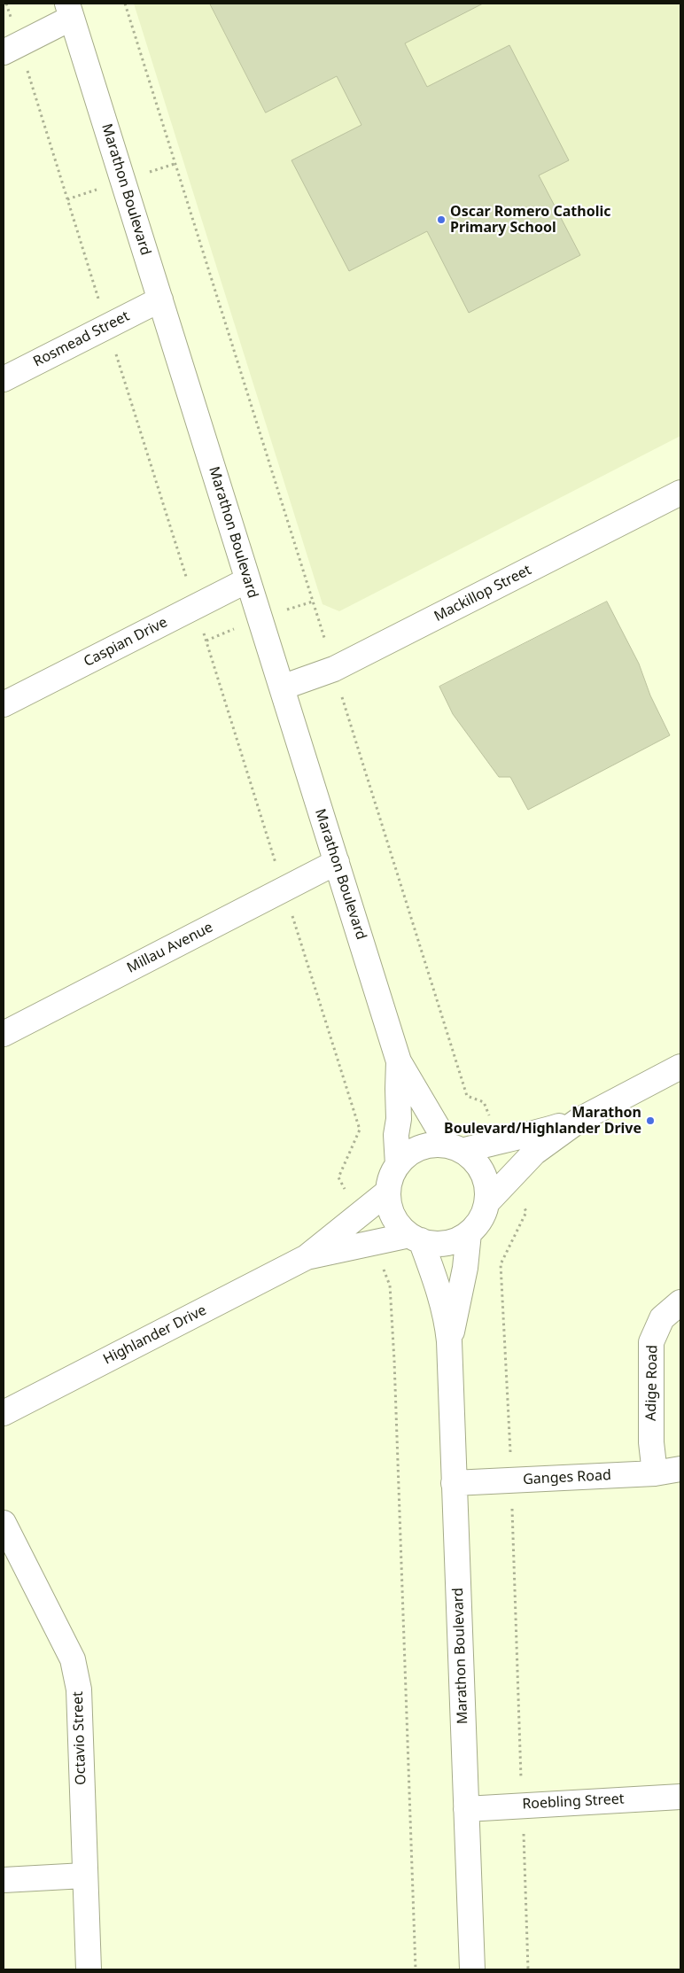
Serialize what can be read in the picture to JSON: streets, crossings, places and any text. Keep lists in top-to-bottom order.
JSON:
{
  "streets": {
    "street": [
      "Marathon Boulevard",
      "Rosmead Street",
      "Mackillop Street",
      "Caspian Drive",
      "Millau Avenue",
      "Highlander Drive",
      "Adige Road",
      "Ganges Road",
      "Octavio Street",
      "Roebling Street"
    ]
  },
  "crossings": [
    ["Marathon Boulevard", "Rosmead Street"],
    ["Marathon Boulevard", "Mackillop Street"],
    ["Marathon Boulevard", "Caspian Drive"],
    ["Marathon Boulevard", "Millau Avenue"],
    ["Marathon Boulevard", "Highlander Drive"],
    ["Marathon Boulevard", "Ganges Road"],
    ["Marathon Boulevard", "Roebling Street"],
    ["Adige Road", "Ganges Road"]
  ],
  "places": ["Oscar Romero Catholic Primary School", "Marathon Boulevard/Highlander Drive"]
}
